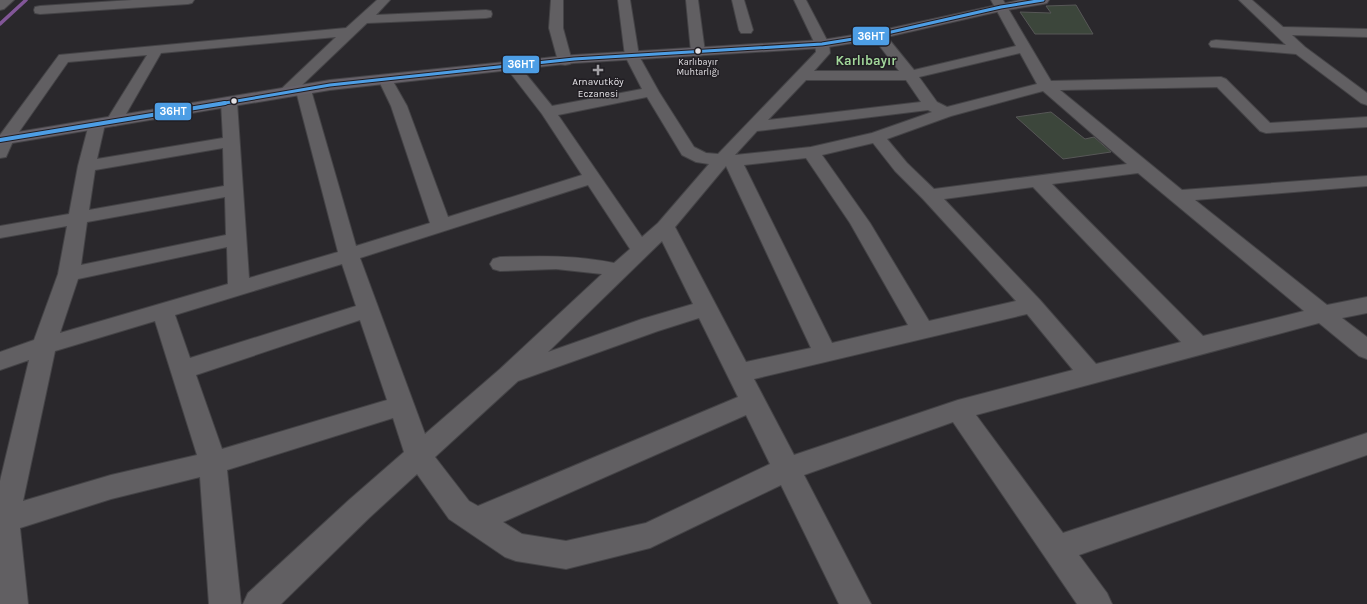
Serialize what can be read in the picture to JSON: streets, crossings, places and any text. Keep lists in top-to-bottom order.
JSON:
{
  "districts": ["Karlıbayır"],
  "places": {
    "other": ["Karlıbayır Muhtarlığı"],
    "health": ["Arnavutköy Eczanesi"]
  },
  "lines": ["transit line 36HT"]
}
